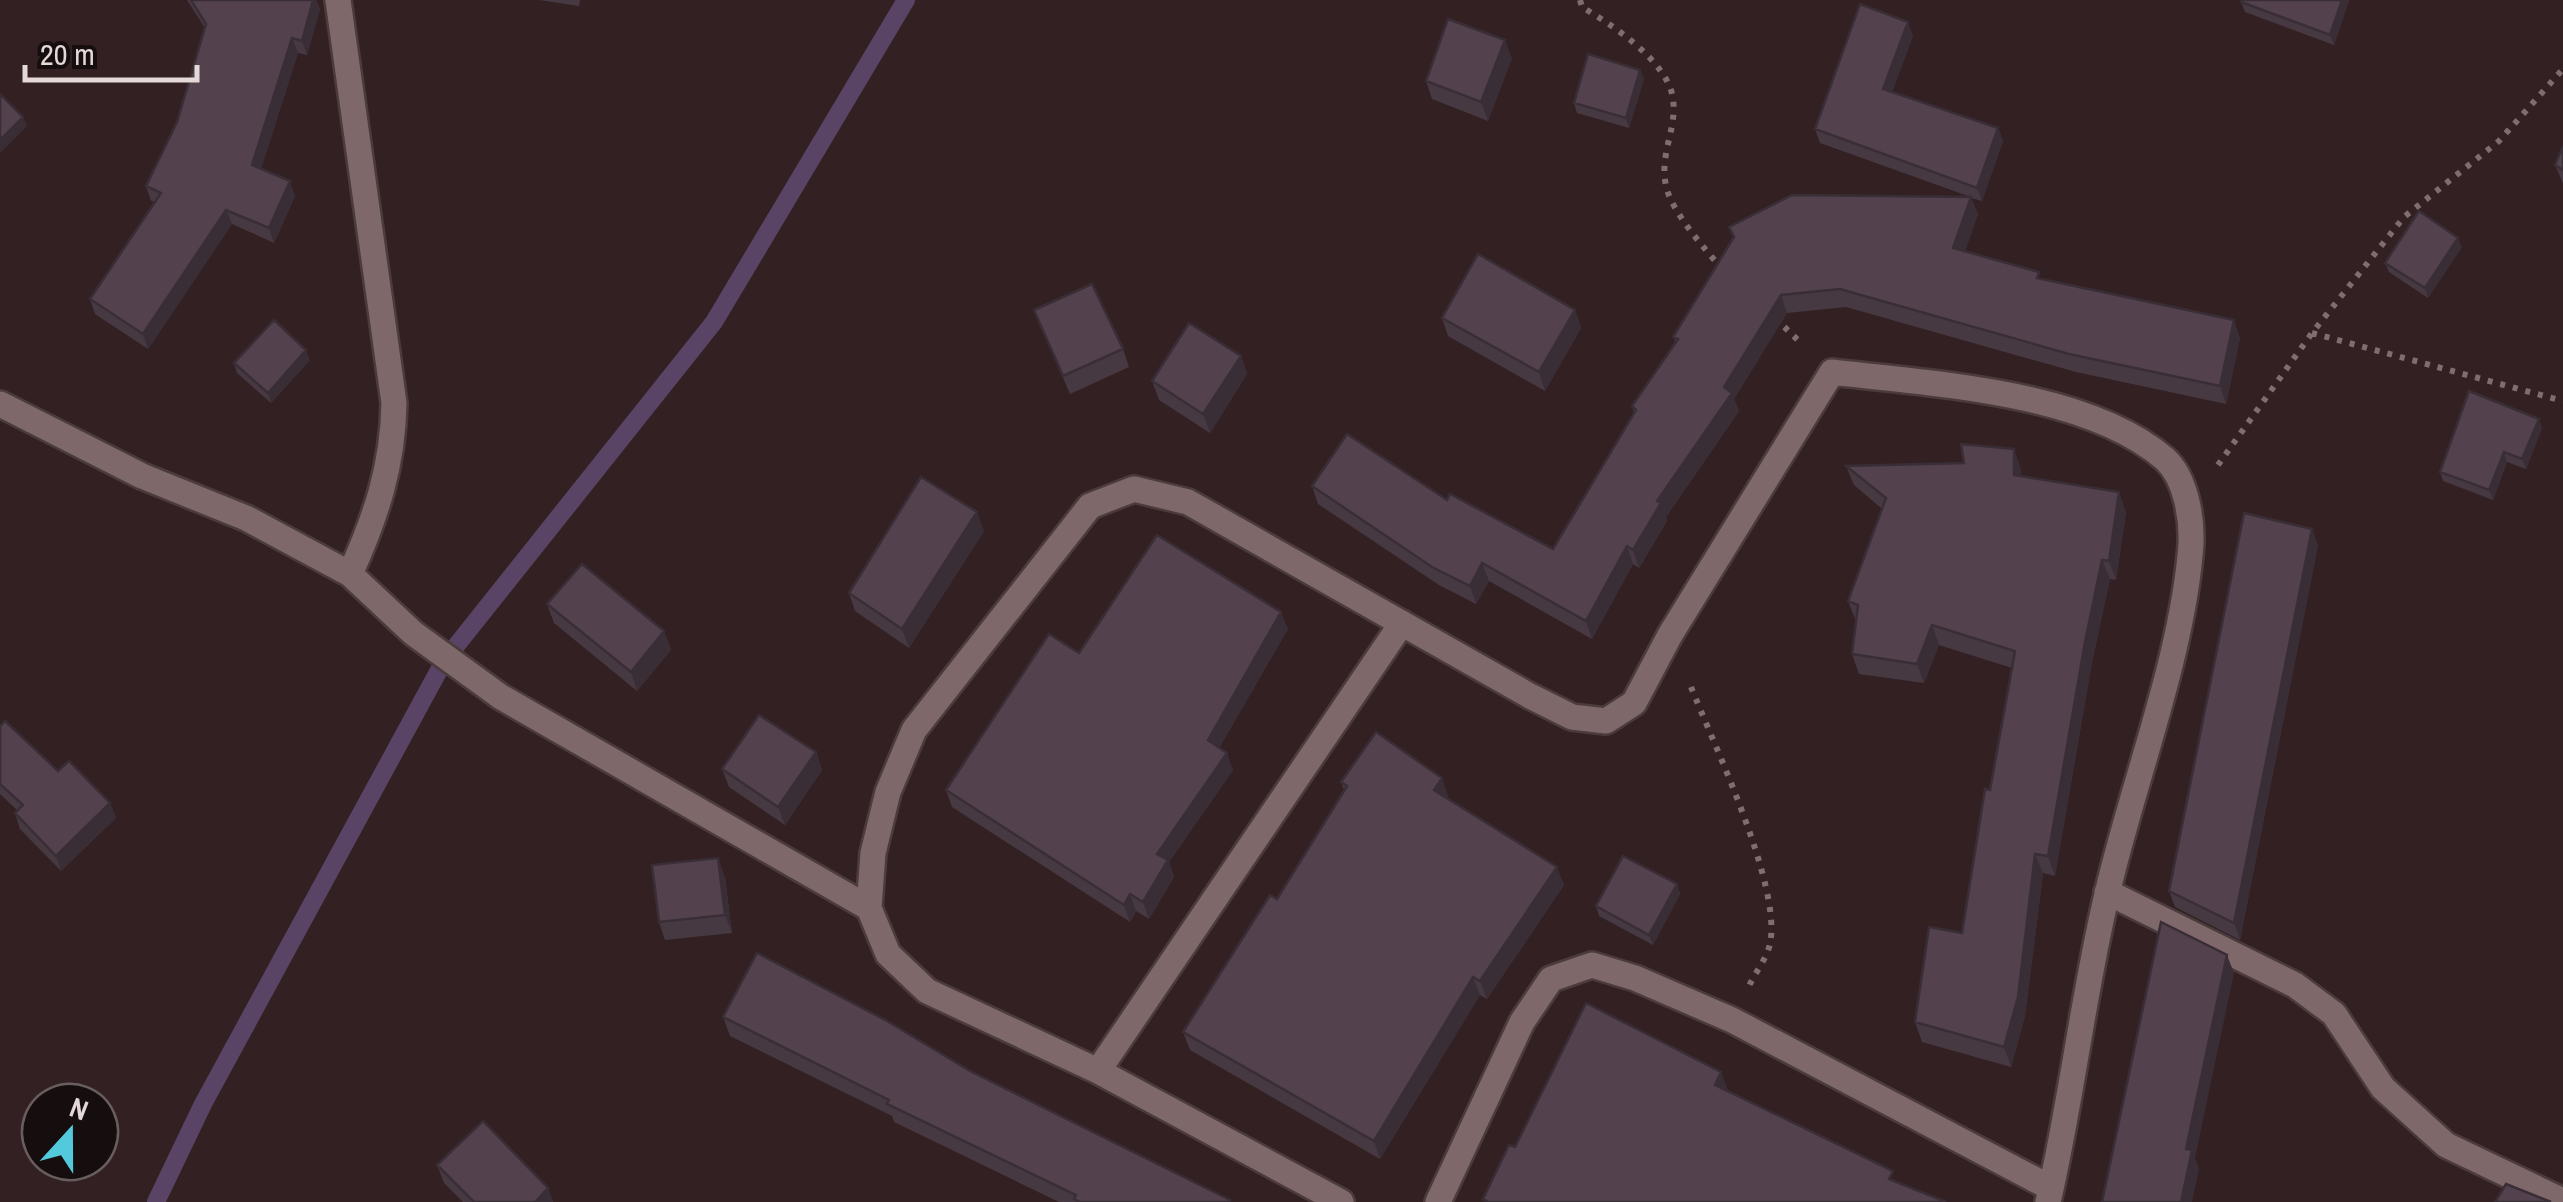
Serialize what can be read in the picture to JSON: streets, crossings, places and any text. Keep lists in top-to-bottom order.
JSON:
{
  "scale_bar": "20 m",
  "north": "top"
}
